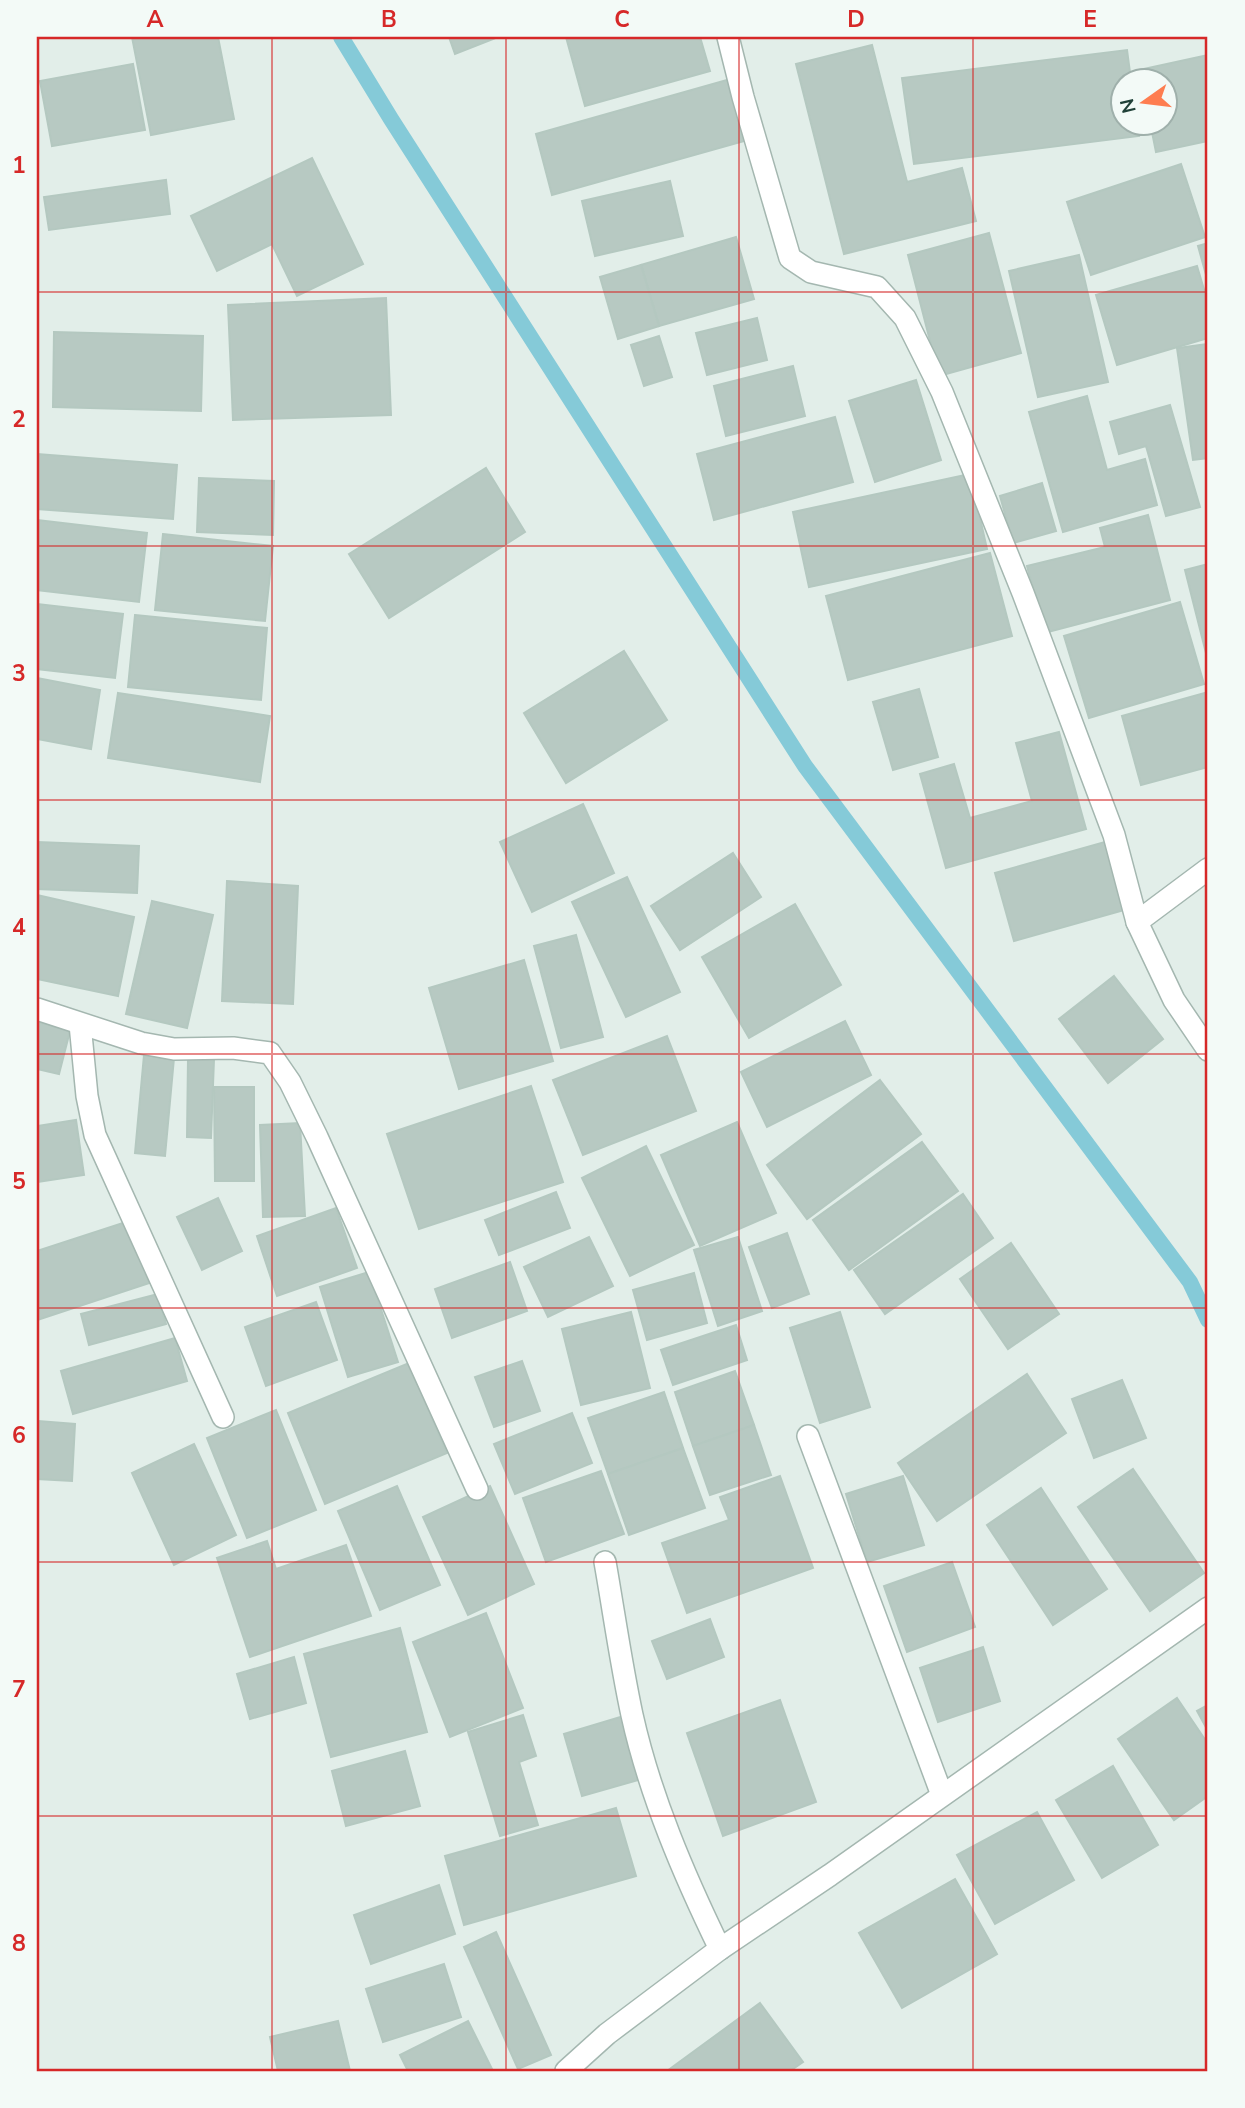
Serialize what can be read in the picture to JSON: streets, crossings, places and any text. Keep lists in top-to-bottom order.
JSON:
{
  "north": "left",
  "grid": {
    "columns": [
      "A",
      "B",
      "C",
      "D",
      "E"
    ],
    "rows": [
      "1",
      "2",
      "3",
      "4",
      "5",
      "6",
      "7",
      "8"
    ]
  }
}
